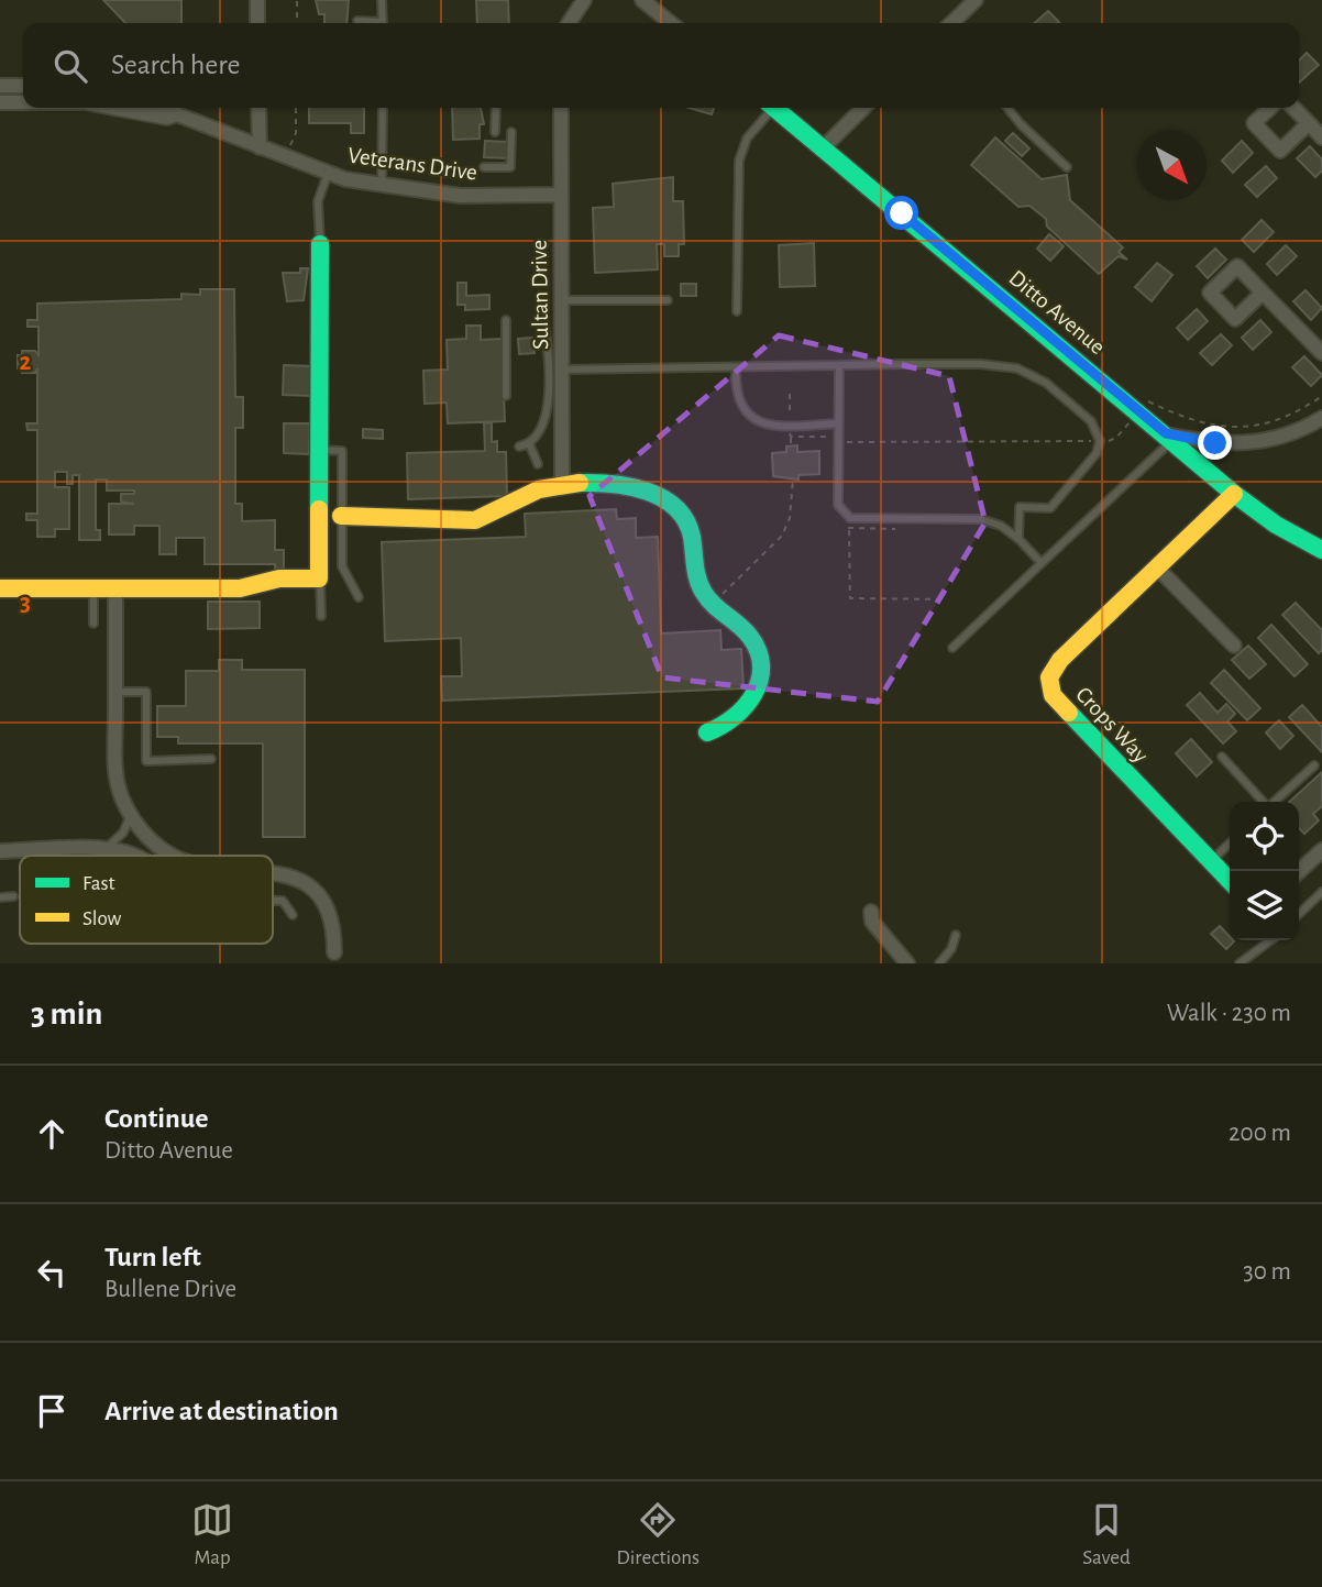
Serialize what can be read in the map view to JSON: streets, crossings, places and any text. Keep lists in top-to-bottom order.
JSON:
{
  "streets": {
    "street": [
      "Veterans Drive",
      "Sultan Drive",
      "Ditto Avenue",
      "Crops Way"
    ]
  },
  "crossings": [
    ["Veterans Drive", "Sultan Drive"],
    ["Ditto Avenue", "Crops Way"]
  ],
  "legend": ["Fast", "Slow"],
  "north": "bottom right",
  "page": {
    "search": "Search here",
    "heading": ["3 min", "Walk · 230 m"],
    "list": [
      ["Continue", "Ditto Avenue", "200 m"],
      ["Turn left", "Bullene Drive", "30 m"],
      "Arrive at destination"
    ],
    "nav": ["Map", "Directions", "Saved"]
  },
  "grid": {
    "rows": ["2", "3"]
  }
}
